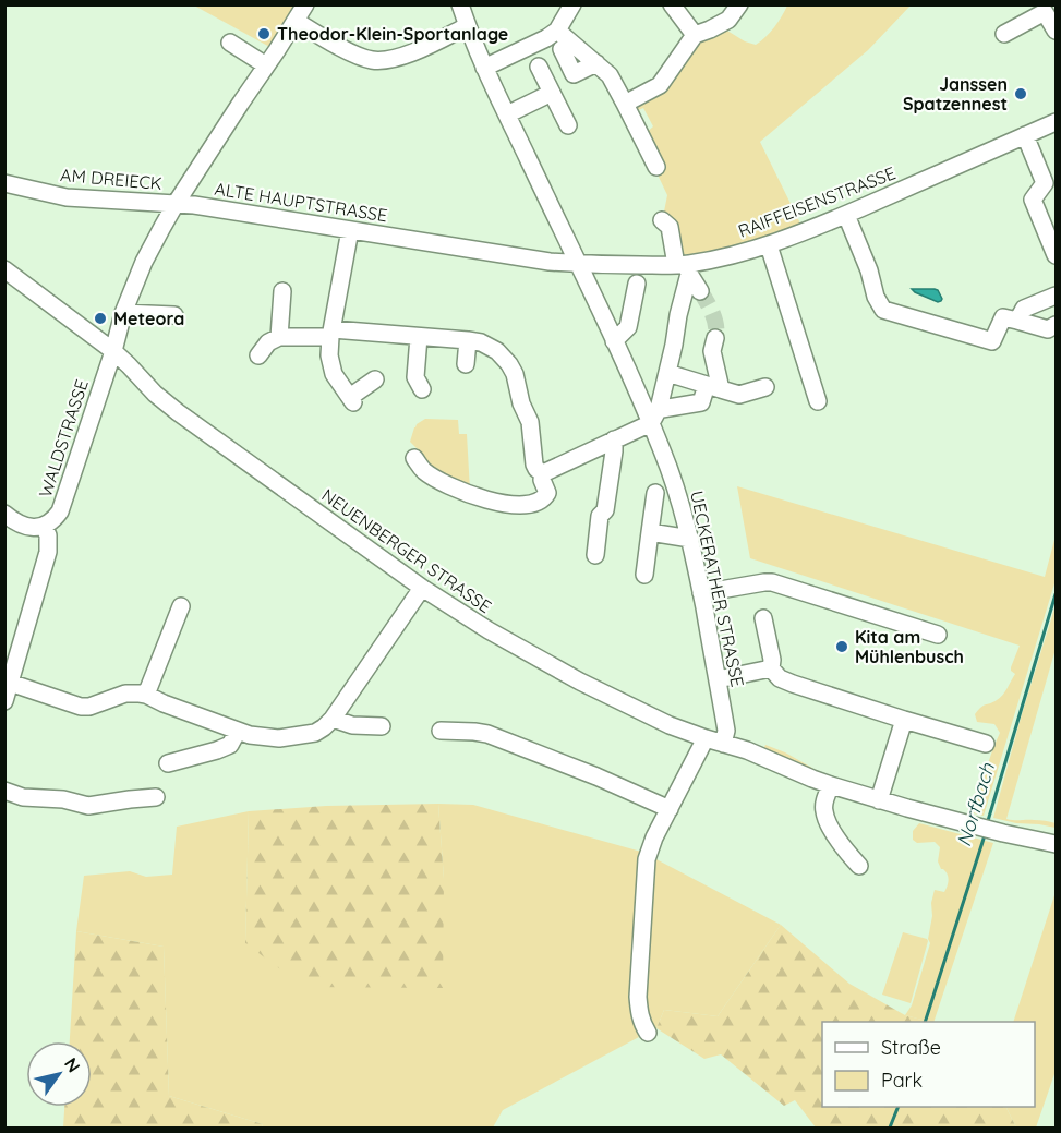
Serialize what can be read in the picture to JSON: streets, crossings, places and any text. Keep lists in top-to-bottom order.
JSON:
{
  "streets": {
    "street": [
      "AM DREIECK",
      "ALTE HAUPTSTRASSE",
      "RAIFFEISENSTRASSE",
      "WALDSTRASSE",
      "NEUENBERGER STRASSE",
      "UECKERATHER STRASSE"
    ]
  },
  "crossings": [
    ["AM DREIECK", "ALTE HAUPTSTRASSE"],
    ["ALTE HAUPTSTRASSE", "RAIFFEISENSTRASSE"],
    ["ALTE HAUPTSTRASSE", "UECKERATHER STRASSE"],
    ["RAIFFEISENSTRASSE", "UECKERATHER STRASSE"],
    ["WALDSTRASSE", "NEUENBERGER STRASSE"],
    ["NEUENBERGER STRASSE", "UECKERATHER STRASSE"]
  ],
  "water": ["Norfbach"],
  "places": [
    "Theodor-Klein-Sportanlage",
    "Janssen Spatzennest",
    "Meteora",
    "Kita am Mühlenbusch"
  ],
  "legend": ["Straße", "Park"],
  "north": "top right"
}
